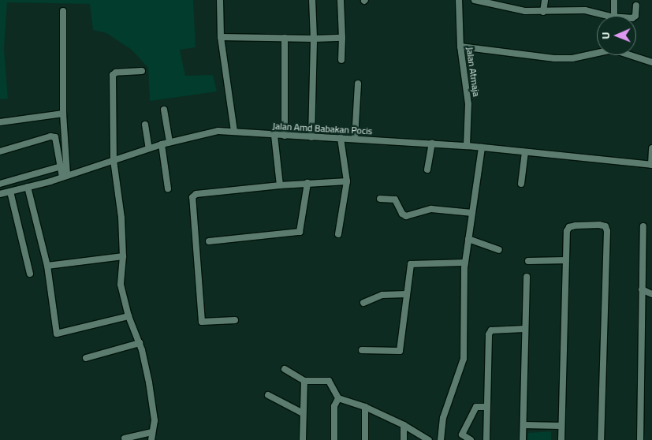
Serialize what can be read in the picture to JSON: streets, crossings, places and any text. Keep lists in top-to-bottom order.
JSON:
{
  "streets": {
    "street": ["Jalan Atmaja", "Jalan Amd Babakan Pocis"]
  },
  "crossings": [
    ["Jalan Atmaja", "Jalan Amd Babakan Pocis"]
  ],
  "north": "left"
}
